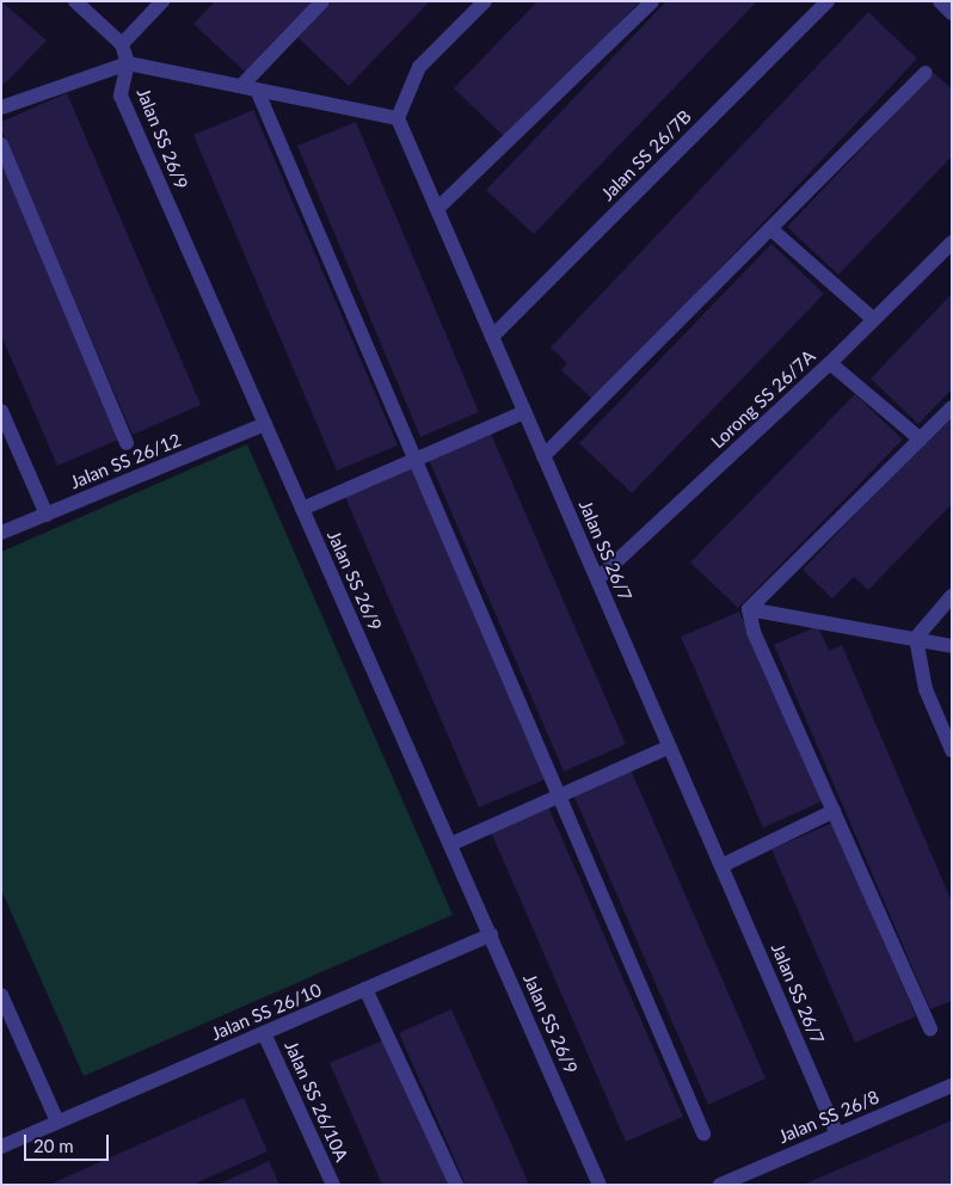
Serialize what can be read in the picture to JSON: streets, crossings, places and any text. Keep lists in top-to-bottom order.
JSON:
{
  "streets": {
    "street": [
      "Jalan SS 26/9",
      "Jalan SS 26/7B",
      "Lorong SS 26/7A",
      "Jalan SS 26/12",
      "Jalan SS 26/7",
      "Jalan SS 26/10",
      "Jalan SS 26/10A",
      "Jalan SS 26/8"
    ]
  },
  "crossings": [
    ["Jalan SS 26/9", "Jalan SS 26/12"],
    ["Jalan SS 26/9", "Jalan SS 26/10"],
    ["Jalan SS 26/7B", "Jalan SS 26/7"],
    ["Lorong SS 26/7A", "Jalan SS 26/7"],
    ["Jalan SS 26/7", "Jalan SS 26/8"],
    ["Jalan SS 26/10", "Jalan SS 26/10A"]
  ],
  "scale_bar": "20 m"
}
